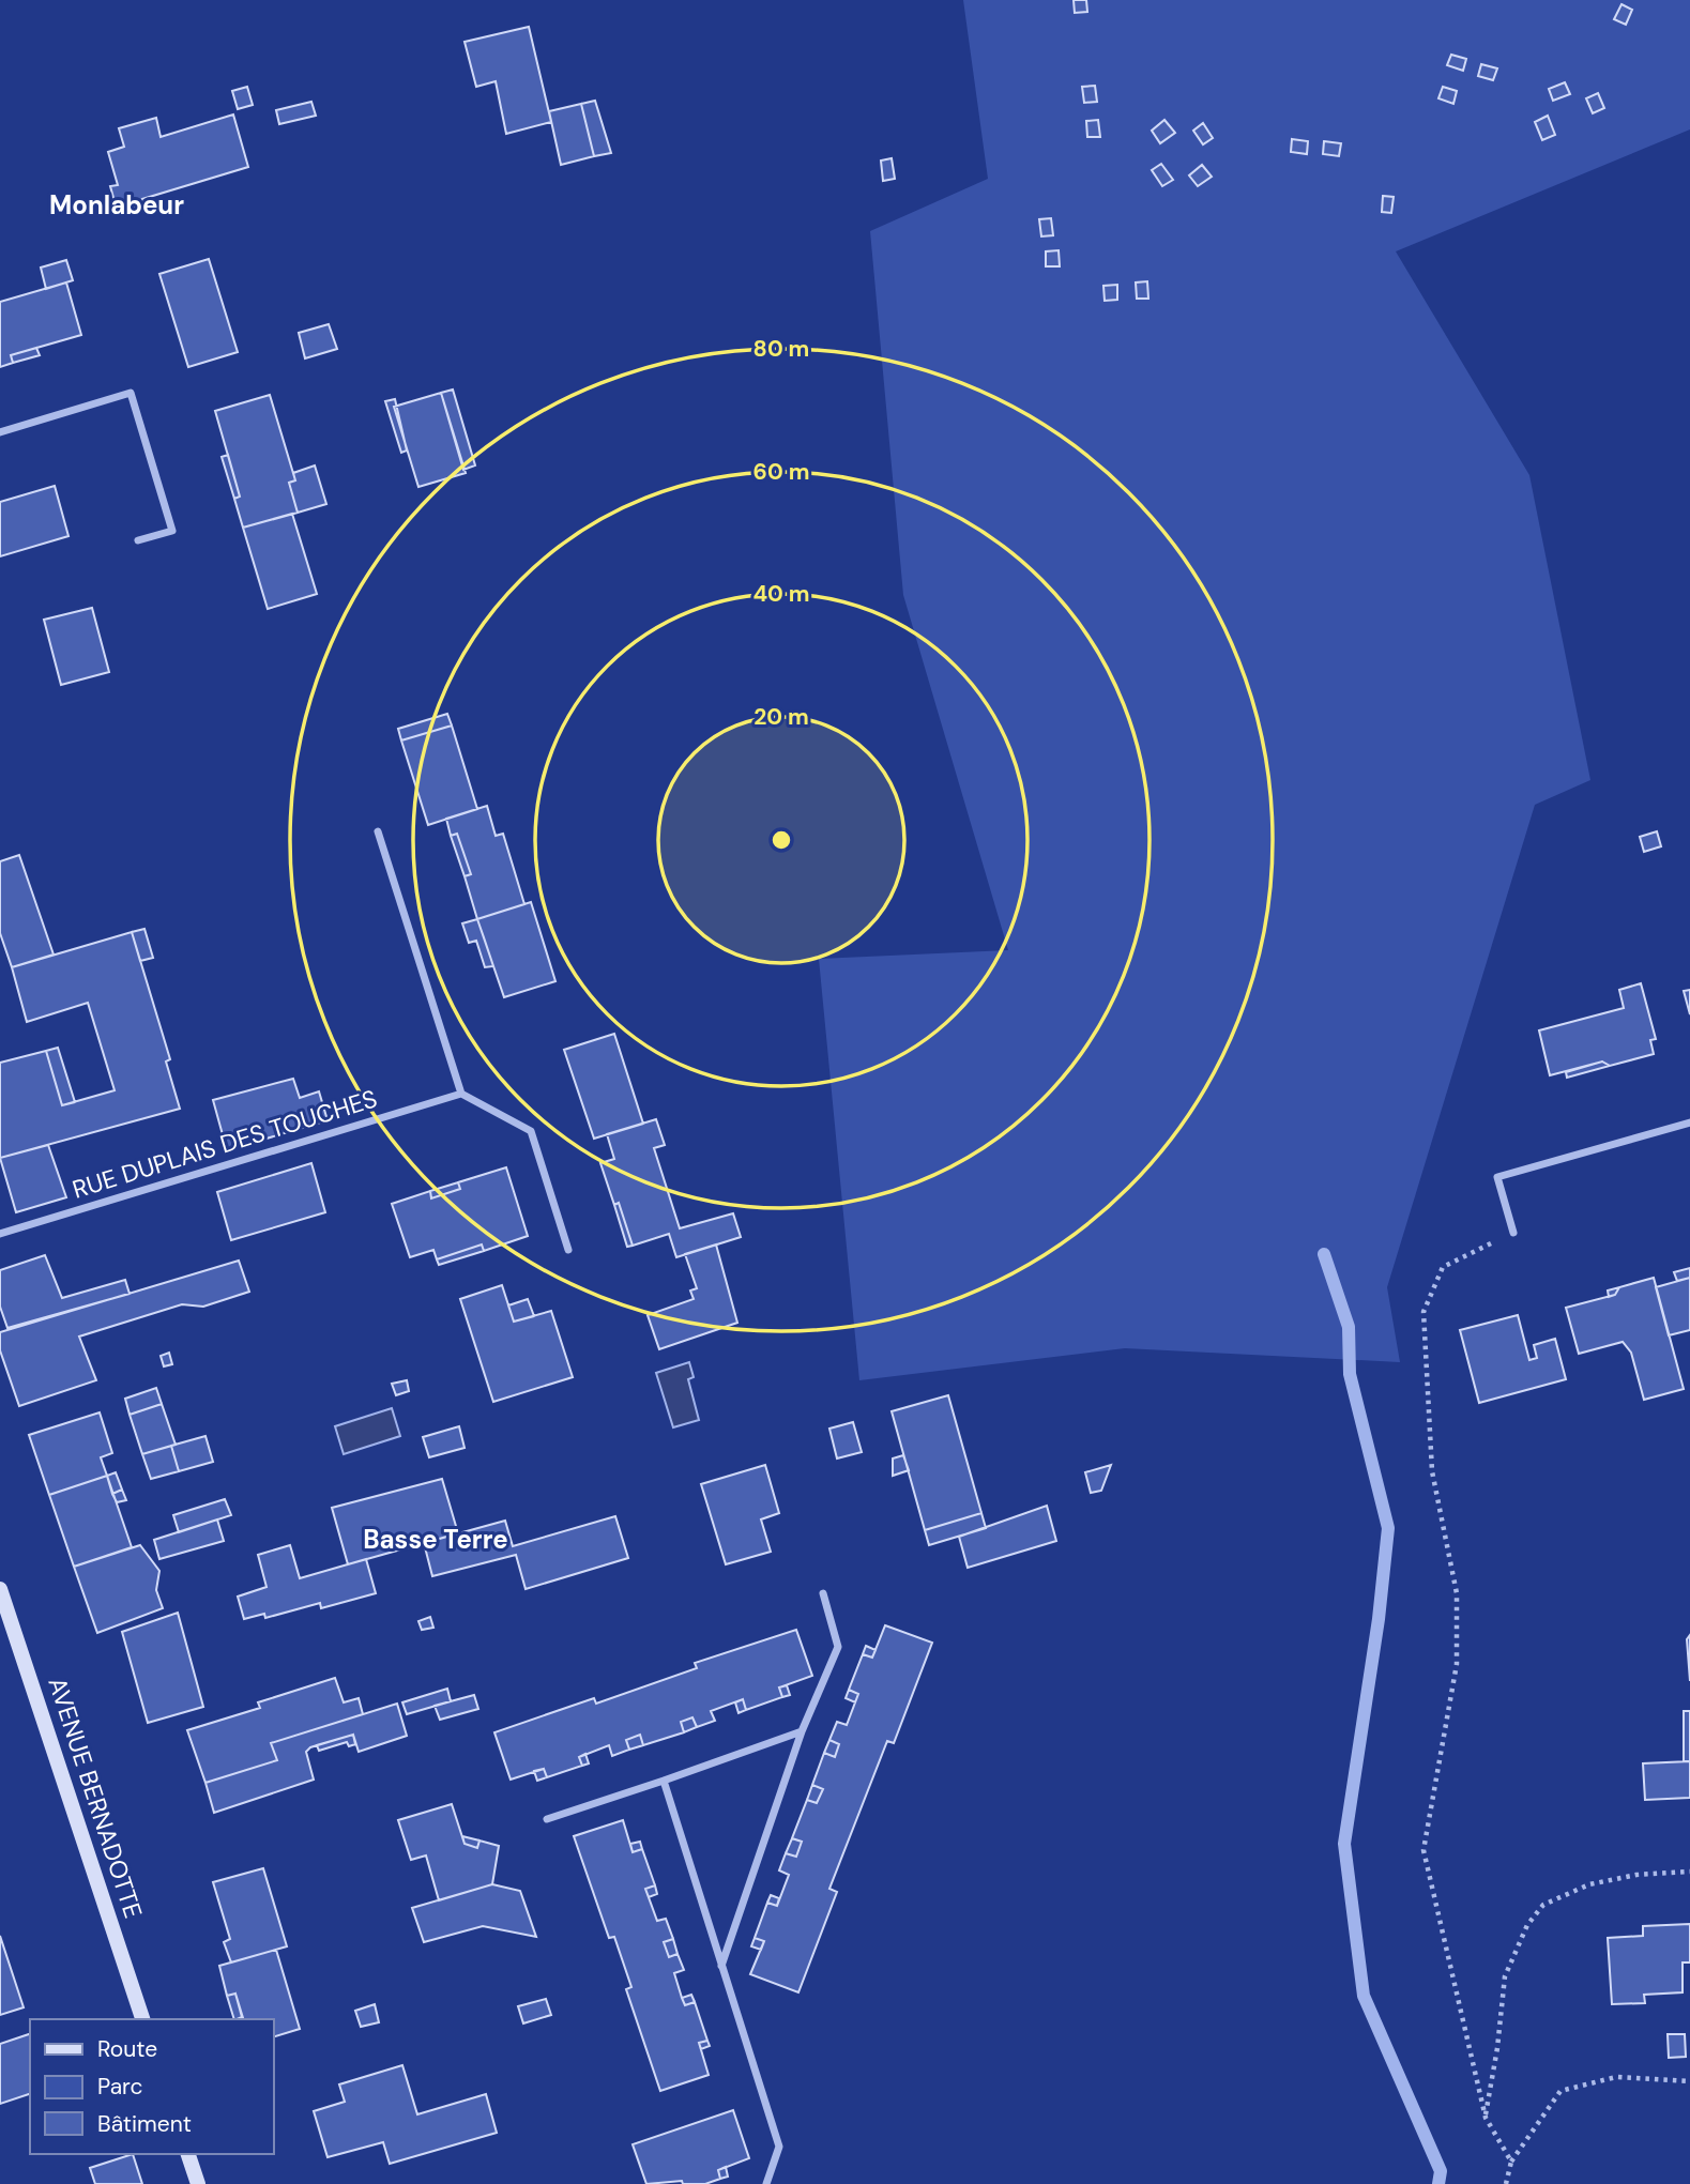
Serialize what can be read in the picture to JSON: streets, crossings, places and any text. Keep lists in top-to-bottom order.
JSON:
{
  "streets": {
    "street": ["RUE DUPLAIS DES TOUCHES", "AVENUE BERNADOTTE"]
  },
  "districts": ["Monlabeur", "Basse Terre"],
  "legend": ["Route", "Parc", "Bâtiment"],
  "rings": [
    "80 m",
    "60 m",
    "40 m",
    "20 m"
  ]
}
